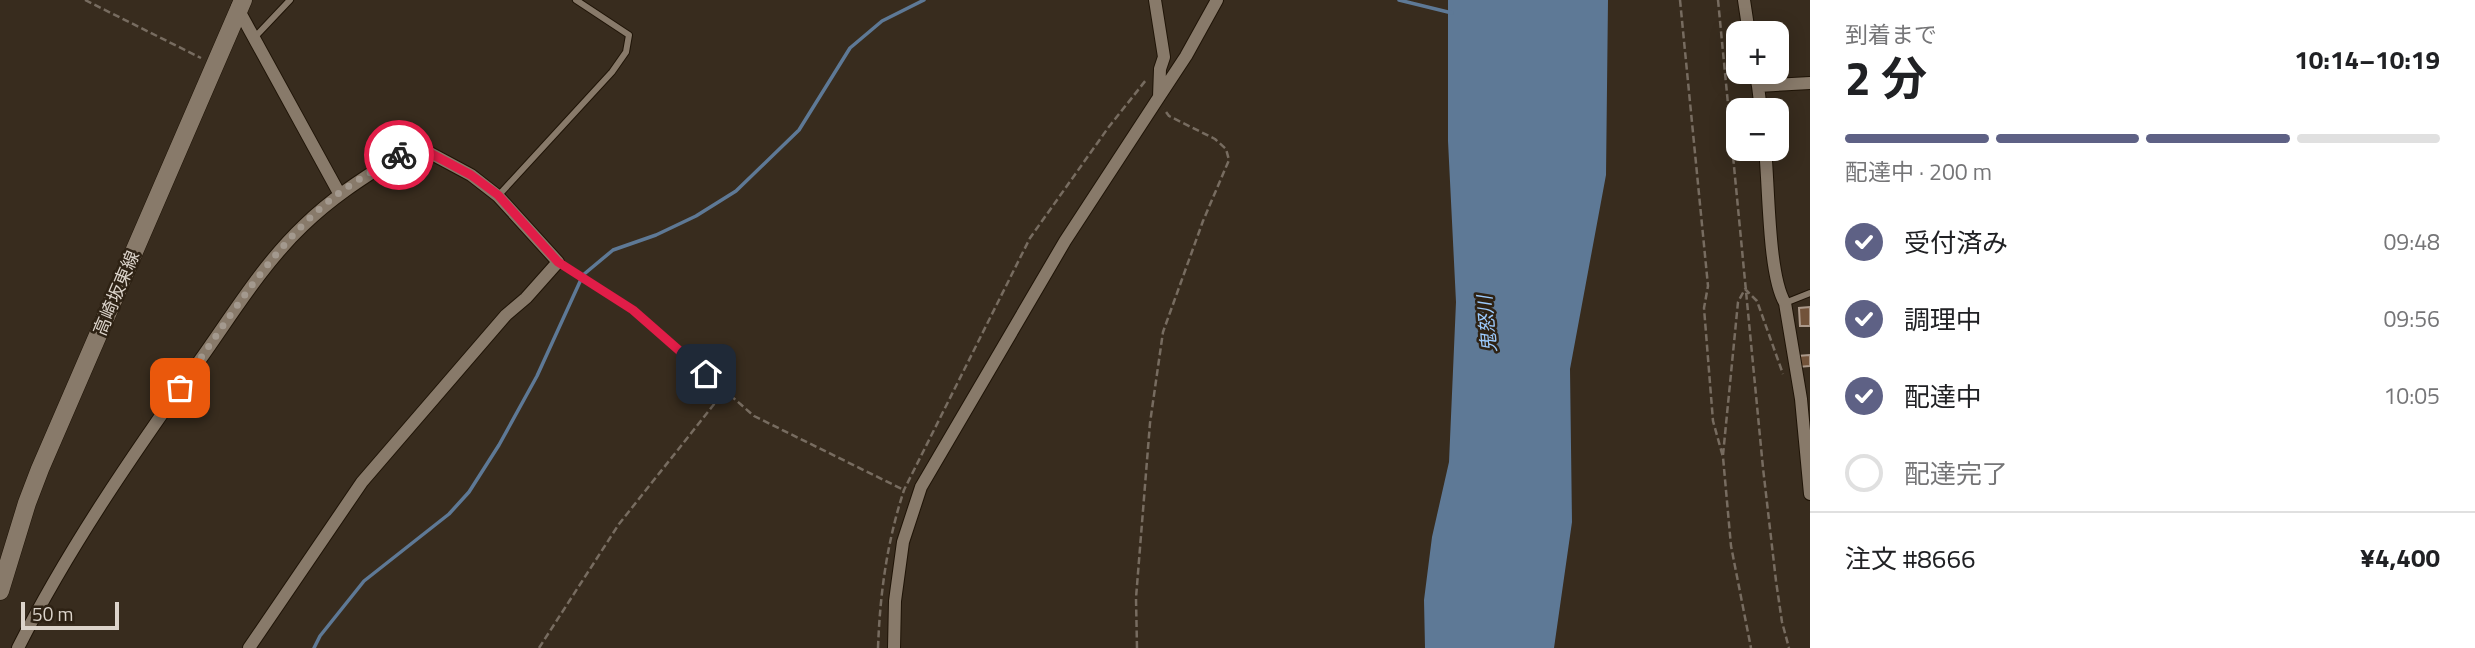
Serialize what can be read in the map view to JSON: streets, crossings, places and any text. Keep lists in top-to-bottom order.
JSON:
{
  "streets": {
    "main road": ["高崎坂東線"]
  },
  "water": ["鬼怒川"],
  "scale_bar": "50 m",
  "page": {
    "heading": ["2 分", "到着まで", "10:14–10:19"],
    "panel": ["注文 #8666", "¥4,400"],
    "map_buttons": ["+", "−"],
    "bar": "配達中 · 200 m",
    "list": [
      ["受付済み", "09:48"],
      ["調理中", "09:56"],
      ["配達中", "10:05"],
      "配達完了"
    ],
    "scale": "50 m"
  }
}
